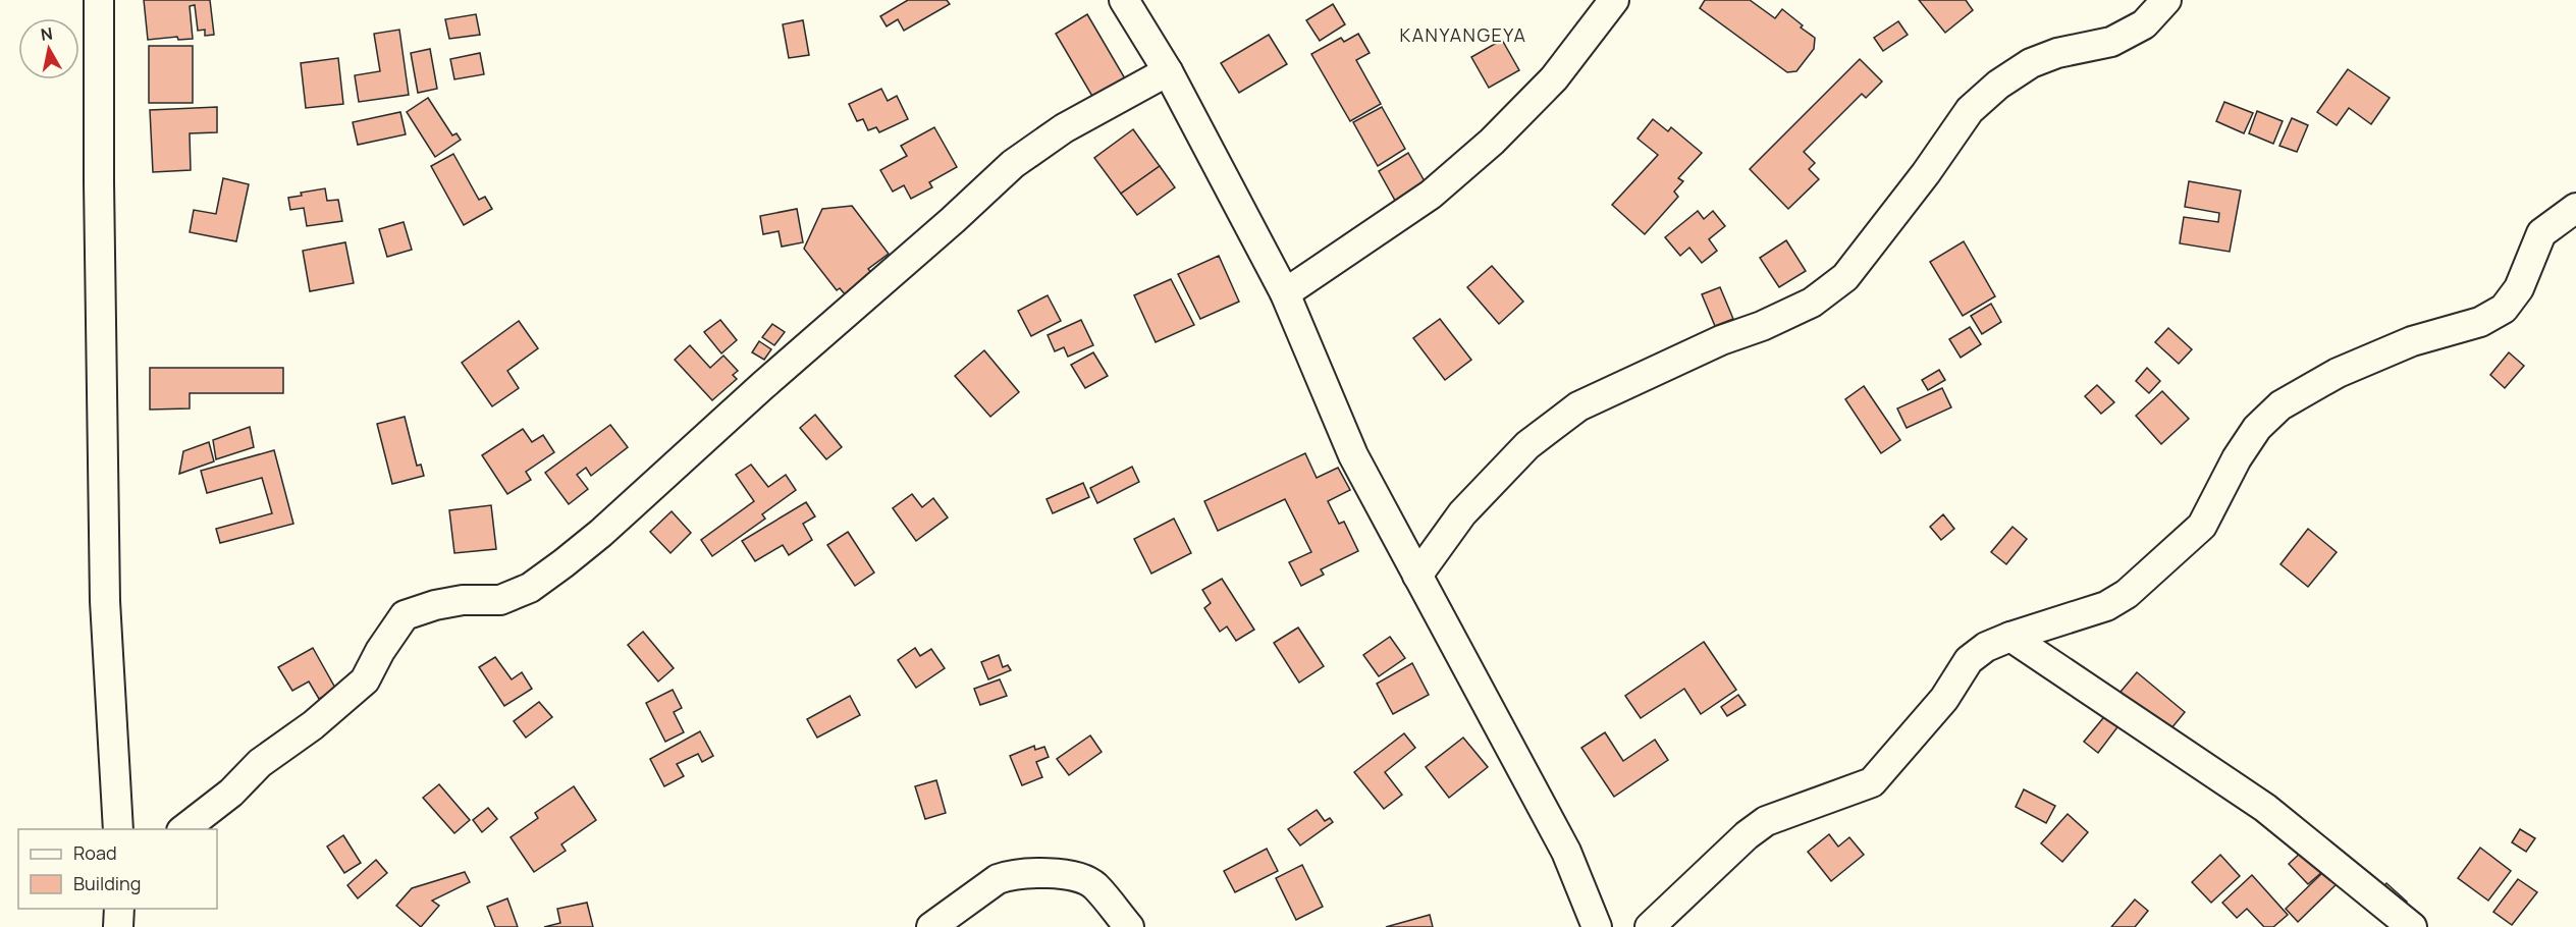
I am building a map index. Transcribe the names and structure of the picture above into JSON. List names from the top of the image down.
{
  "districts": ["KANYANGEYA"],
  "legend": ["Road", "Building"],
  "north": "top"
}
